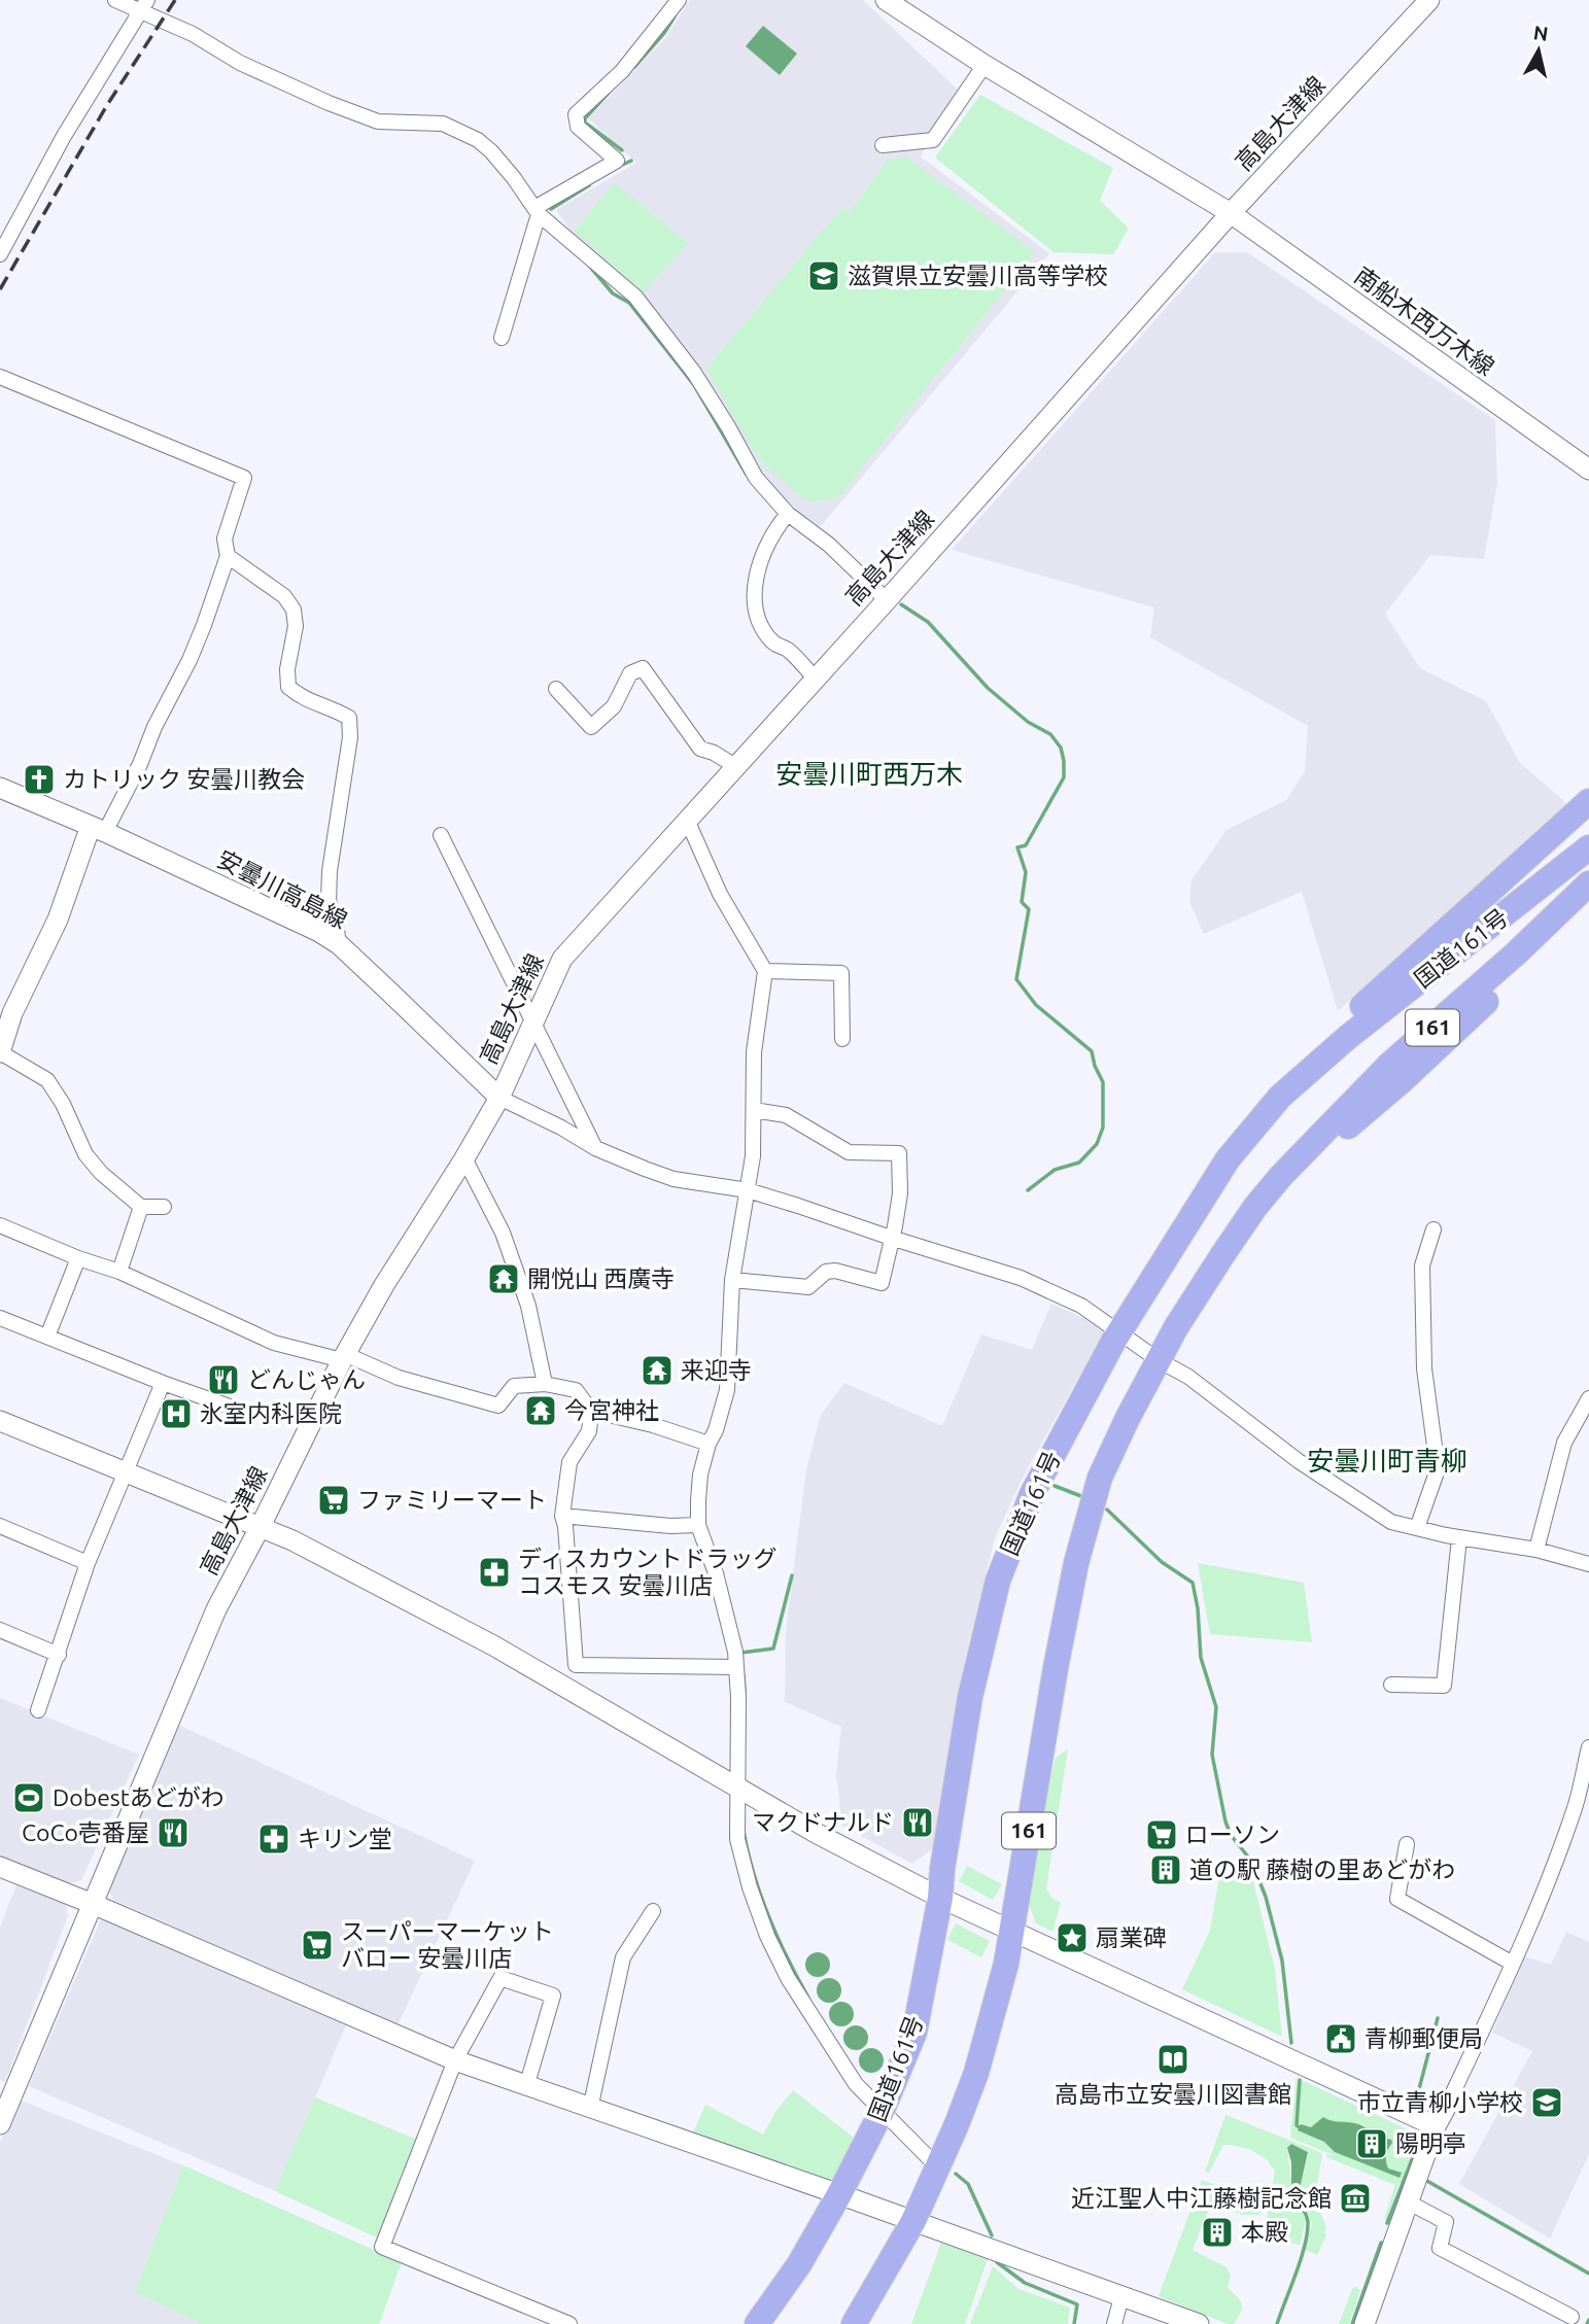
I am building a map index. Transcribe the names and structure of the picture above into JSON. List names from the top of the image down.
{
  "streets": {
    "highway": ["国道161号", "161"],
    "street": ["高島大津線", "南船木西万木線", "安曇川高島線"]
  },
  "crossings": [
    ["高島大津線", "南船木西万木線"],
    ["高島大津線", "安曇川高島線"]
  ],
  "districts": ["安曇川町西万木", "安曇川町青柳"],
  "places": {
    "school or university": ["滋賀県立安曇川高等学校", "市立青柳小学校"],
    "church": ["カトリック 安曇川教会"],
    "temple": ["開悦山 西廣寺", "来迎寺", "今宮神社"],
    "restaurant": ["どんじゃん", "マクドナルド", "CoCo壱番屋"],
    "hospital": ["氷室内科医院"],
    "supermarket": ["ファミリーマート", "ローソン", "スーパーマーケット バロー 安曇川店"],
    "pharmacy": ["ディスカウントドラッグ コスモス 安曇川店", "キリン堂"],
    "sports": ["Dobestあどがわ"],
    "building": ["道の駅 藤樹の里あどがわ", "陽明亭", "本殿"],
    "place": ["扇業碑"],
    "public building": ["青柳郵便局"],
    "library": ["高島市立安曇川図書館"],
    "museum": ["近江聖人中江藤樹記念館"]
  },
  "north": "top"
}
